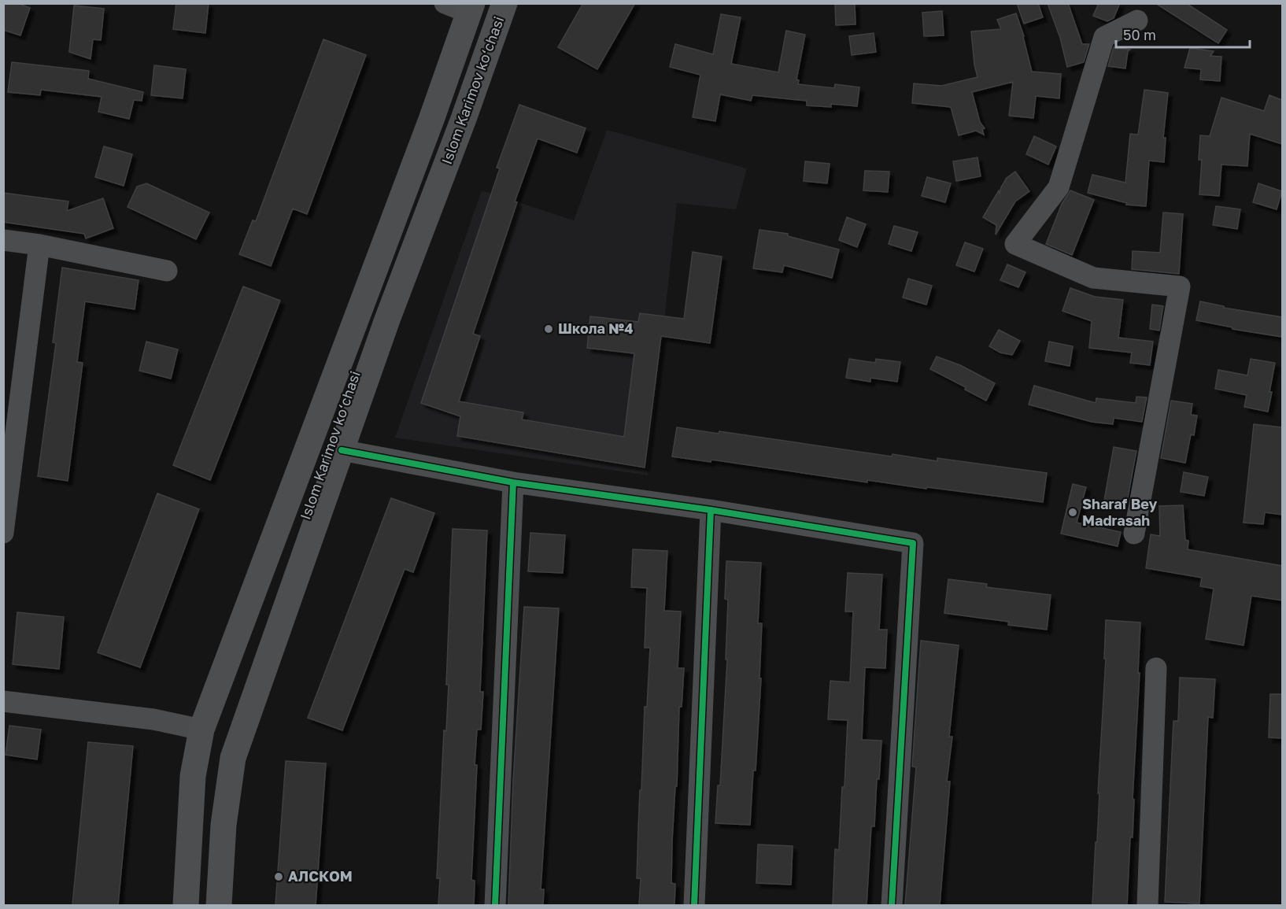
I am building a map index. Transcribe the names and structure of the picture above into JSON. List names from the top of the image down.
{
  "streets": {
    "main road": ["Islom Karimov ko‘chasi"]
  },
  "places": ["Школа №4", "Sharaf Bey Madrasah", "АЛСКОМ"],
  "scale_bar": "50 m"
}
